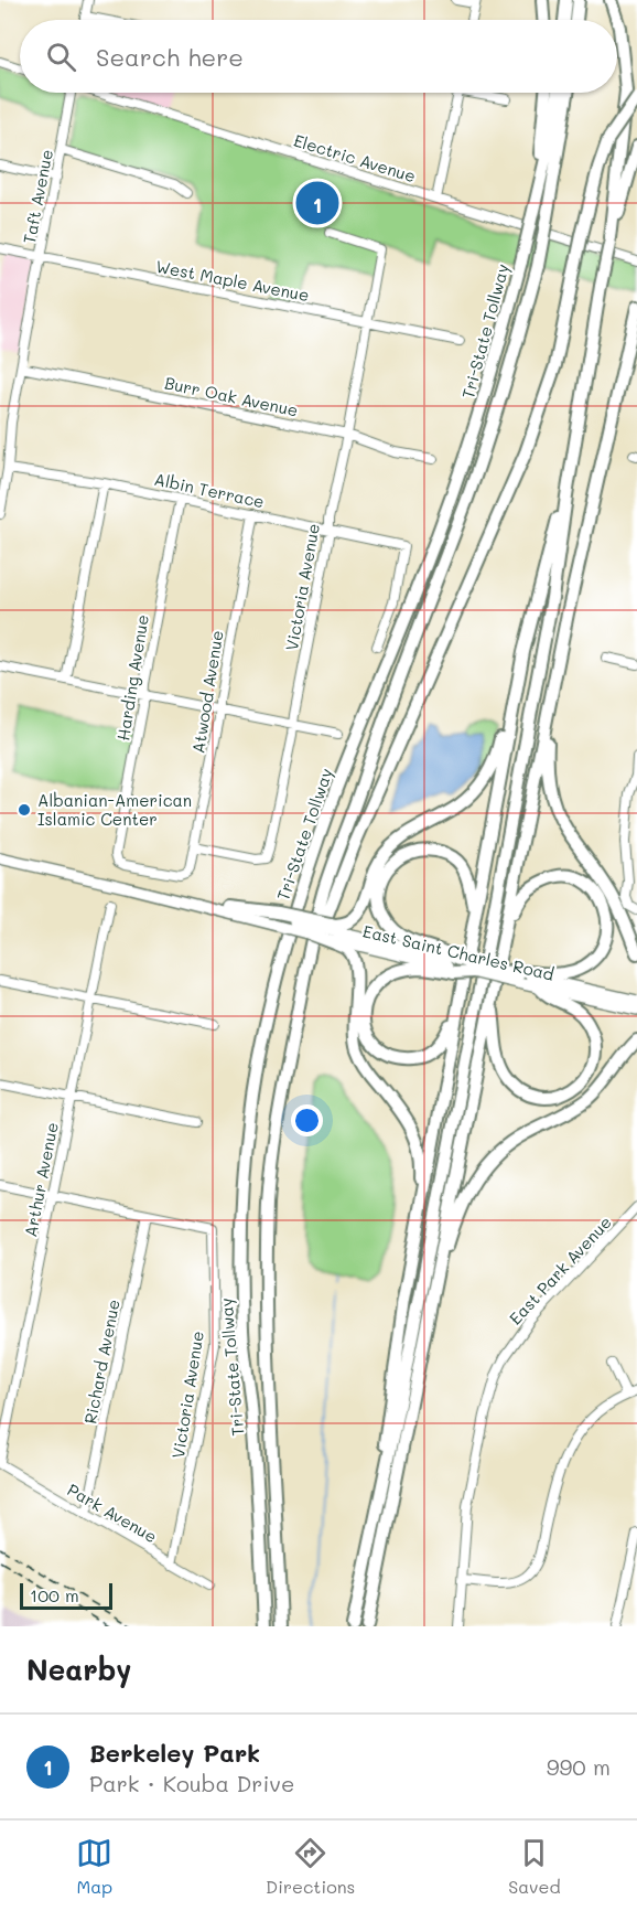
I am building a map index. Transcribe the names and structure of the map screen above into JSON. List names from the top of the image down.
{
  "streets": {
    "highway": ["Tri-State Tollway"],
    "main road": ["East Saint Charles Road"],
    "street": [
      "Electric Avenue",
      "Taft Avenue",
      "West Maple Avenue",
      "Burr Oak Avenue",
      "Albin Terrace",
      "Victoria Avenue",
      "Harding Avenue",
      "Atwood Avenue",
      "Arthur Avenue",
      "East Park Avenue",
      "Richard Avenue",
      "Park Avenue"
    ]
  },
  "crossings": [
    ["Taft Avenue", "West Maple Avenue"],
    ["Taft Avenue", "Burr Oak Avenue"],
    ["Taft Avenue", "Albin Terrace"],
    ["West Maple Avenue", "Victoria Avenue"],
    ["Burr Oak Avenue", "Victoria Avenue"],
    ["Albin Terrace", "Victoria Avenue"],
    ["Albin Terrace", "Harding Avenue"],
    ["Albin Terrace", "Atwood Avenue"],
    ["Victoria Avenue", "Atwood Avenue"],
    ["Victoria Avenue", "Richard Avenue"],
    ["Victoria Avenue", "Park Avenue"],
    ["Harding Avenue", "Atwood Avenue"],
    ["Arthur Avenue", "Park Avenue"],
    ["Richard Avenue", "Park Avenue"]
  ],
  "places": ["Albanian-American Islamic Center"],
  "scale_bar": "100 m",
  "page": {
    "search": "Search here",
    "pins": "1",
    "scale": "100 m",
    "heading": "Nearby",
    "list": [
      {
        "mark": "1",
        "name": "Berkeley Park",
        "note": "Park · Kouba Drive",
        "value": "990 m"
      }
    ],
    "nav": ["Map", "Directions", "Saved"]
  }
}
